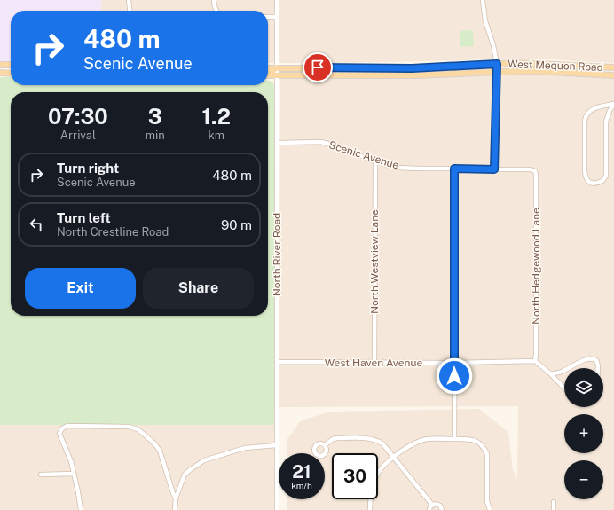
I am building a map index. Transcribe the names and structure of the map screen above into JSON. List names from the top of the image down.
{
  "streets": {
    "main road": ["West Mequon Road"],
    "street": [
      "Scenic Avenue",
      "North River Road",
      "North Westview Lane",
      "North Hedgewood Lane",
      "West Haven Avenue"
    ]
  },
  "crossings": [
    ["West Mequon Road", "North River Road"],
    ["Scenic Avenue", "North River Road"],
    ["Scenic Avenue", "North Westview Lane"],
    ["Scenic Avenue", "North Hedgewood Lane"],
    ["North River Road", "West Haven Avenue"],
    ["North Westview Lane", "West Haven Avenue"],
    ["North Hedgewood Lane", "West Haven Avenue"]
  ],
  "page": {
    "turn": ["480 m", "Scenic Avenue"],
    "eta": [
      "07:30",
      "Arrival",
      "3",
      "min",
      "1.2",
      "km"
    ],
    "list": [
      {
        "name": "Turn right",
        "note": "Scenic Avenue",
        "value": "480 m"
      },
      {
        "name": "Turn left",
        "note": "North Crestline Road",
        "value": "90 m"
      }
    ],
    "buttons": ["Exit", "Share"],
    "map_buttons": ["+", "−"],
    "speed": "21 km/h",
    "limit": "30"
  }
}
